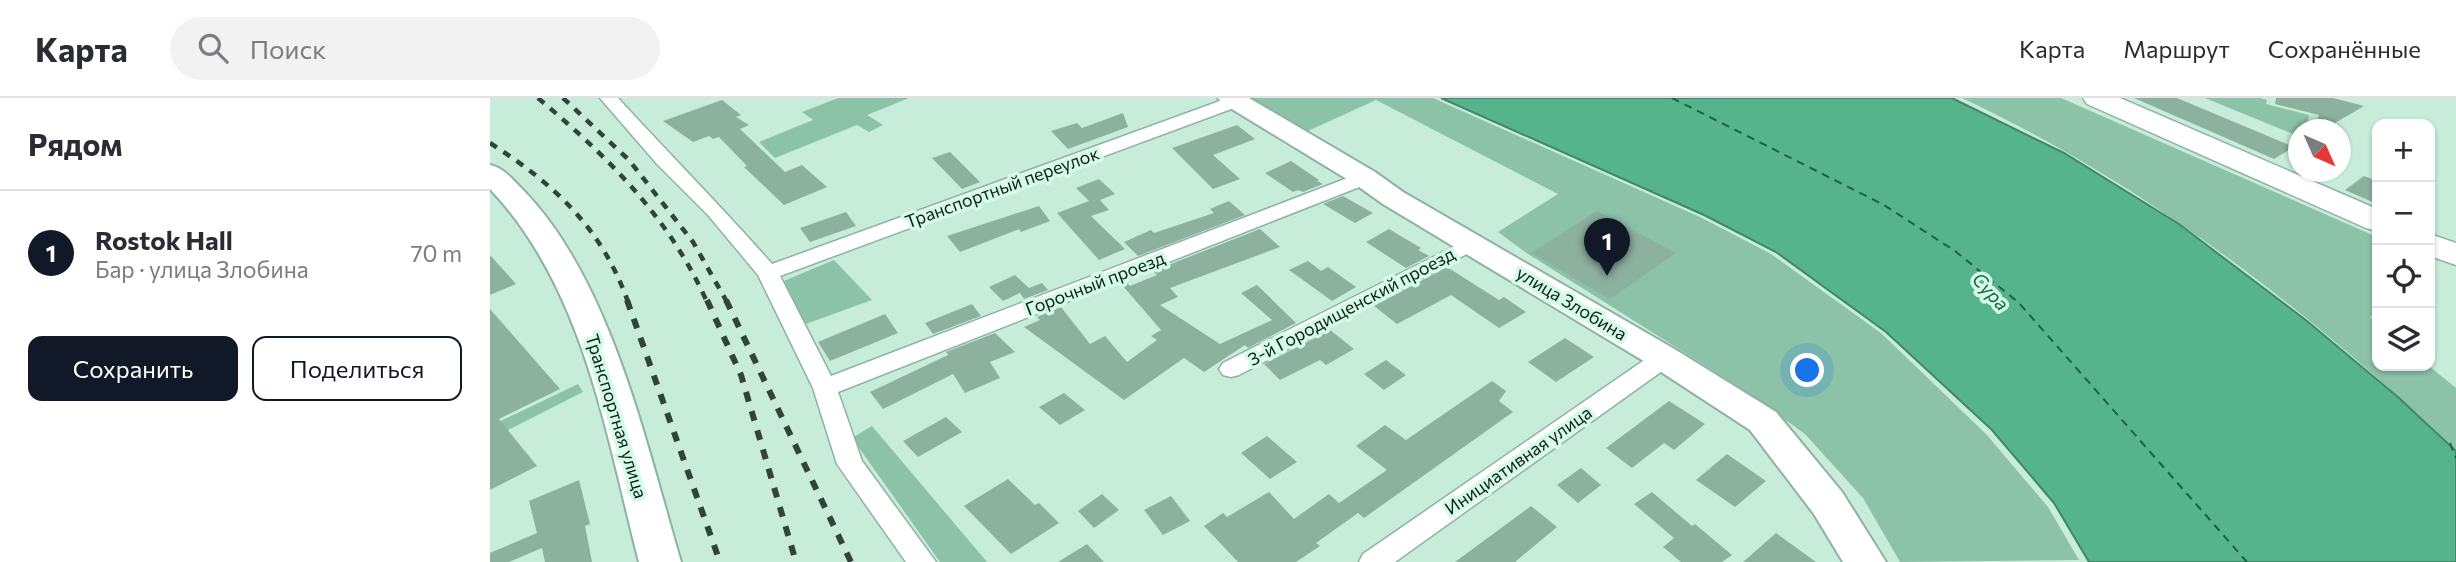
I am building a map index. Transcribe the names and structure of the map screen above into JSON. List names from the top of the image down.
{
  "streets": {
    "main road": ["улица Злобина", "Транспортная улица"],
    "street": [
      "Транспортный переулок",
      "Горочный проезд",
      "3-й Городищенский проезд",
      "Инициативная улица"
    ]
  },
  "crossings": [
    ["Транспортный переулок", "улица Злобина"],
    ["Горочный проезд", "улица Злобина"],
    ["улица Злобина", "3-й Городищенский проезд"],
    ["улица Злобина", "Инициативная улица"]
  ],
  "water": ["Сура"],
  "north": "bottom right",
  "page": {
    "header": "Карта",
    "search": "Поиск",
    "nav": ["Карта", "Маршрут", "Сохранённые"],
    "heading": "Рядом",
    "map_buttons": ["+", "−"],
    "list": [
      {
        "mark": "1",
        "name": "Rostok Hall",
        "note": "Бар · улица Злобина",
        "value": "70 m"
      }
    ],
    "pins": "1",
    "buttons": ["Сохранить", "Поделиться"]
  }
}
